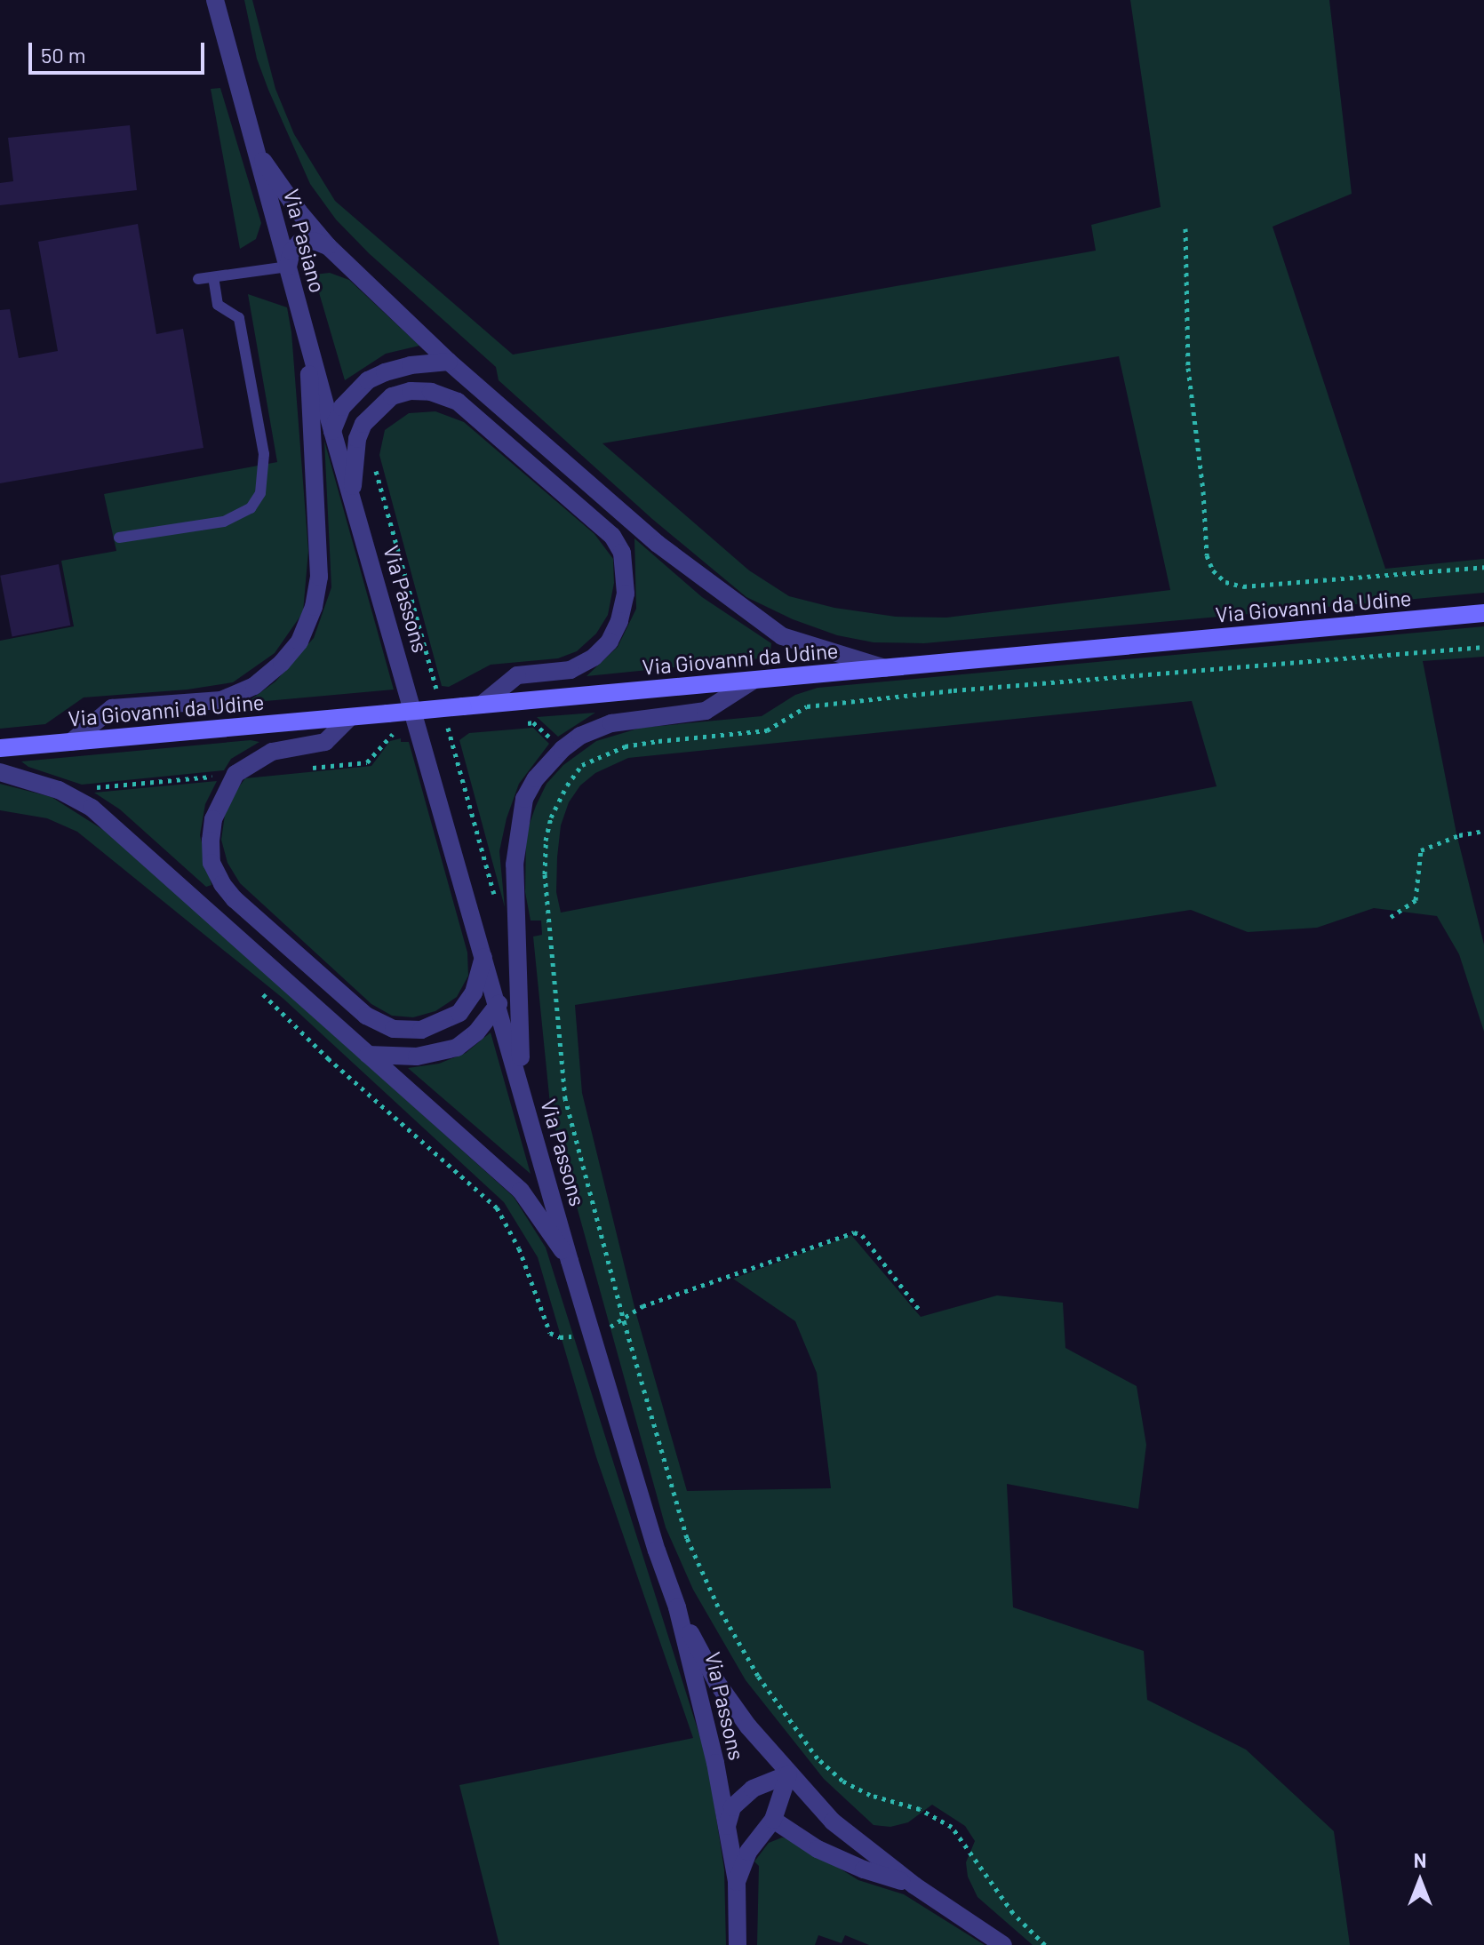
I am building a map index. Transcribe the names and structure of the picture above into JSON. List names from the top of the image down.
{
  "streets": {
    "main road": ["Via Giovanni da Udine"],
    "street": ["Via Pasiano", "Via Passons"]
  },
  "crossings": [
    ["Via Pasiano", "Via Passons"]
  ],
  "scale_bar": "50 m",
  "north": "top"
}
